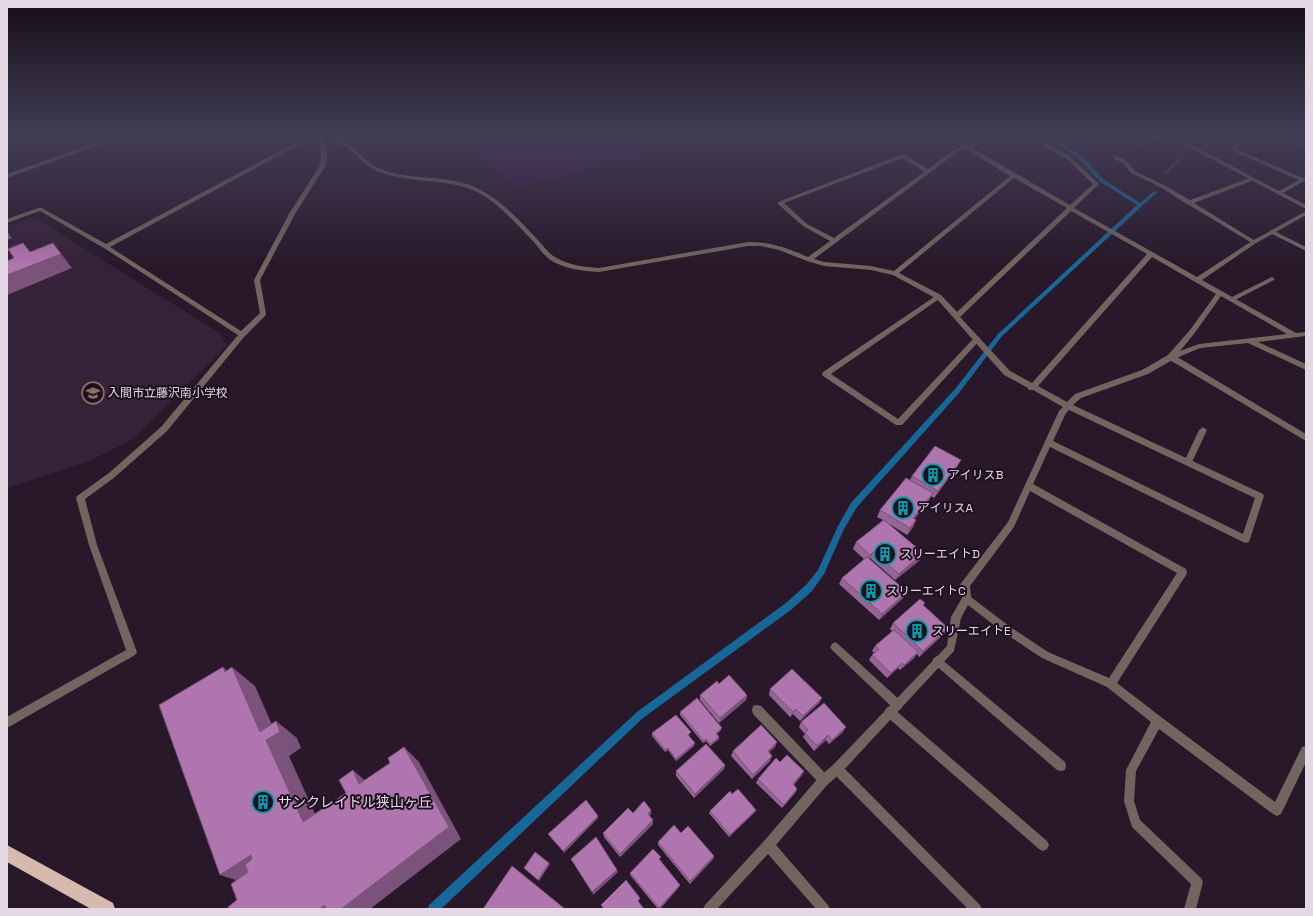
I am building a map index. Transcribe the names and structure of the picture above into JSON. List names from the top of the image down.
{
  "places": {
    "school or university": ["入間市立藤沢南小学校"],
    "building": [
      "アイリスB",
      "アイリスA",
      "スリーエイトD",
      "スリーエイトC",
      "スリーエイトE",
      "サンクレイドル狭山ヶ丘"
    ]
  }
}
